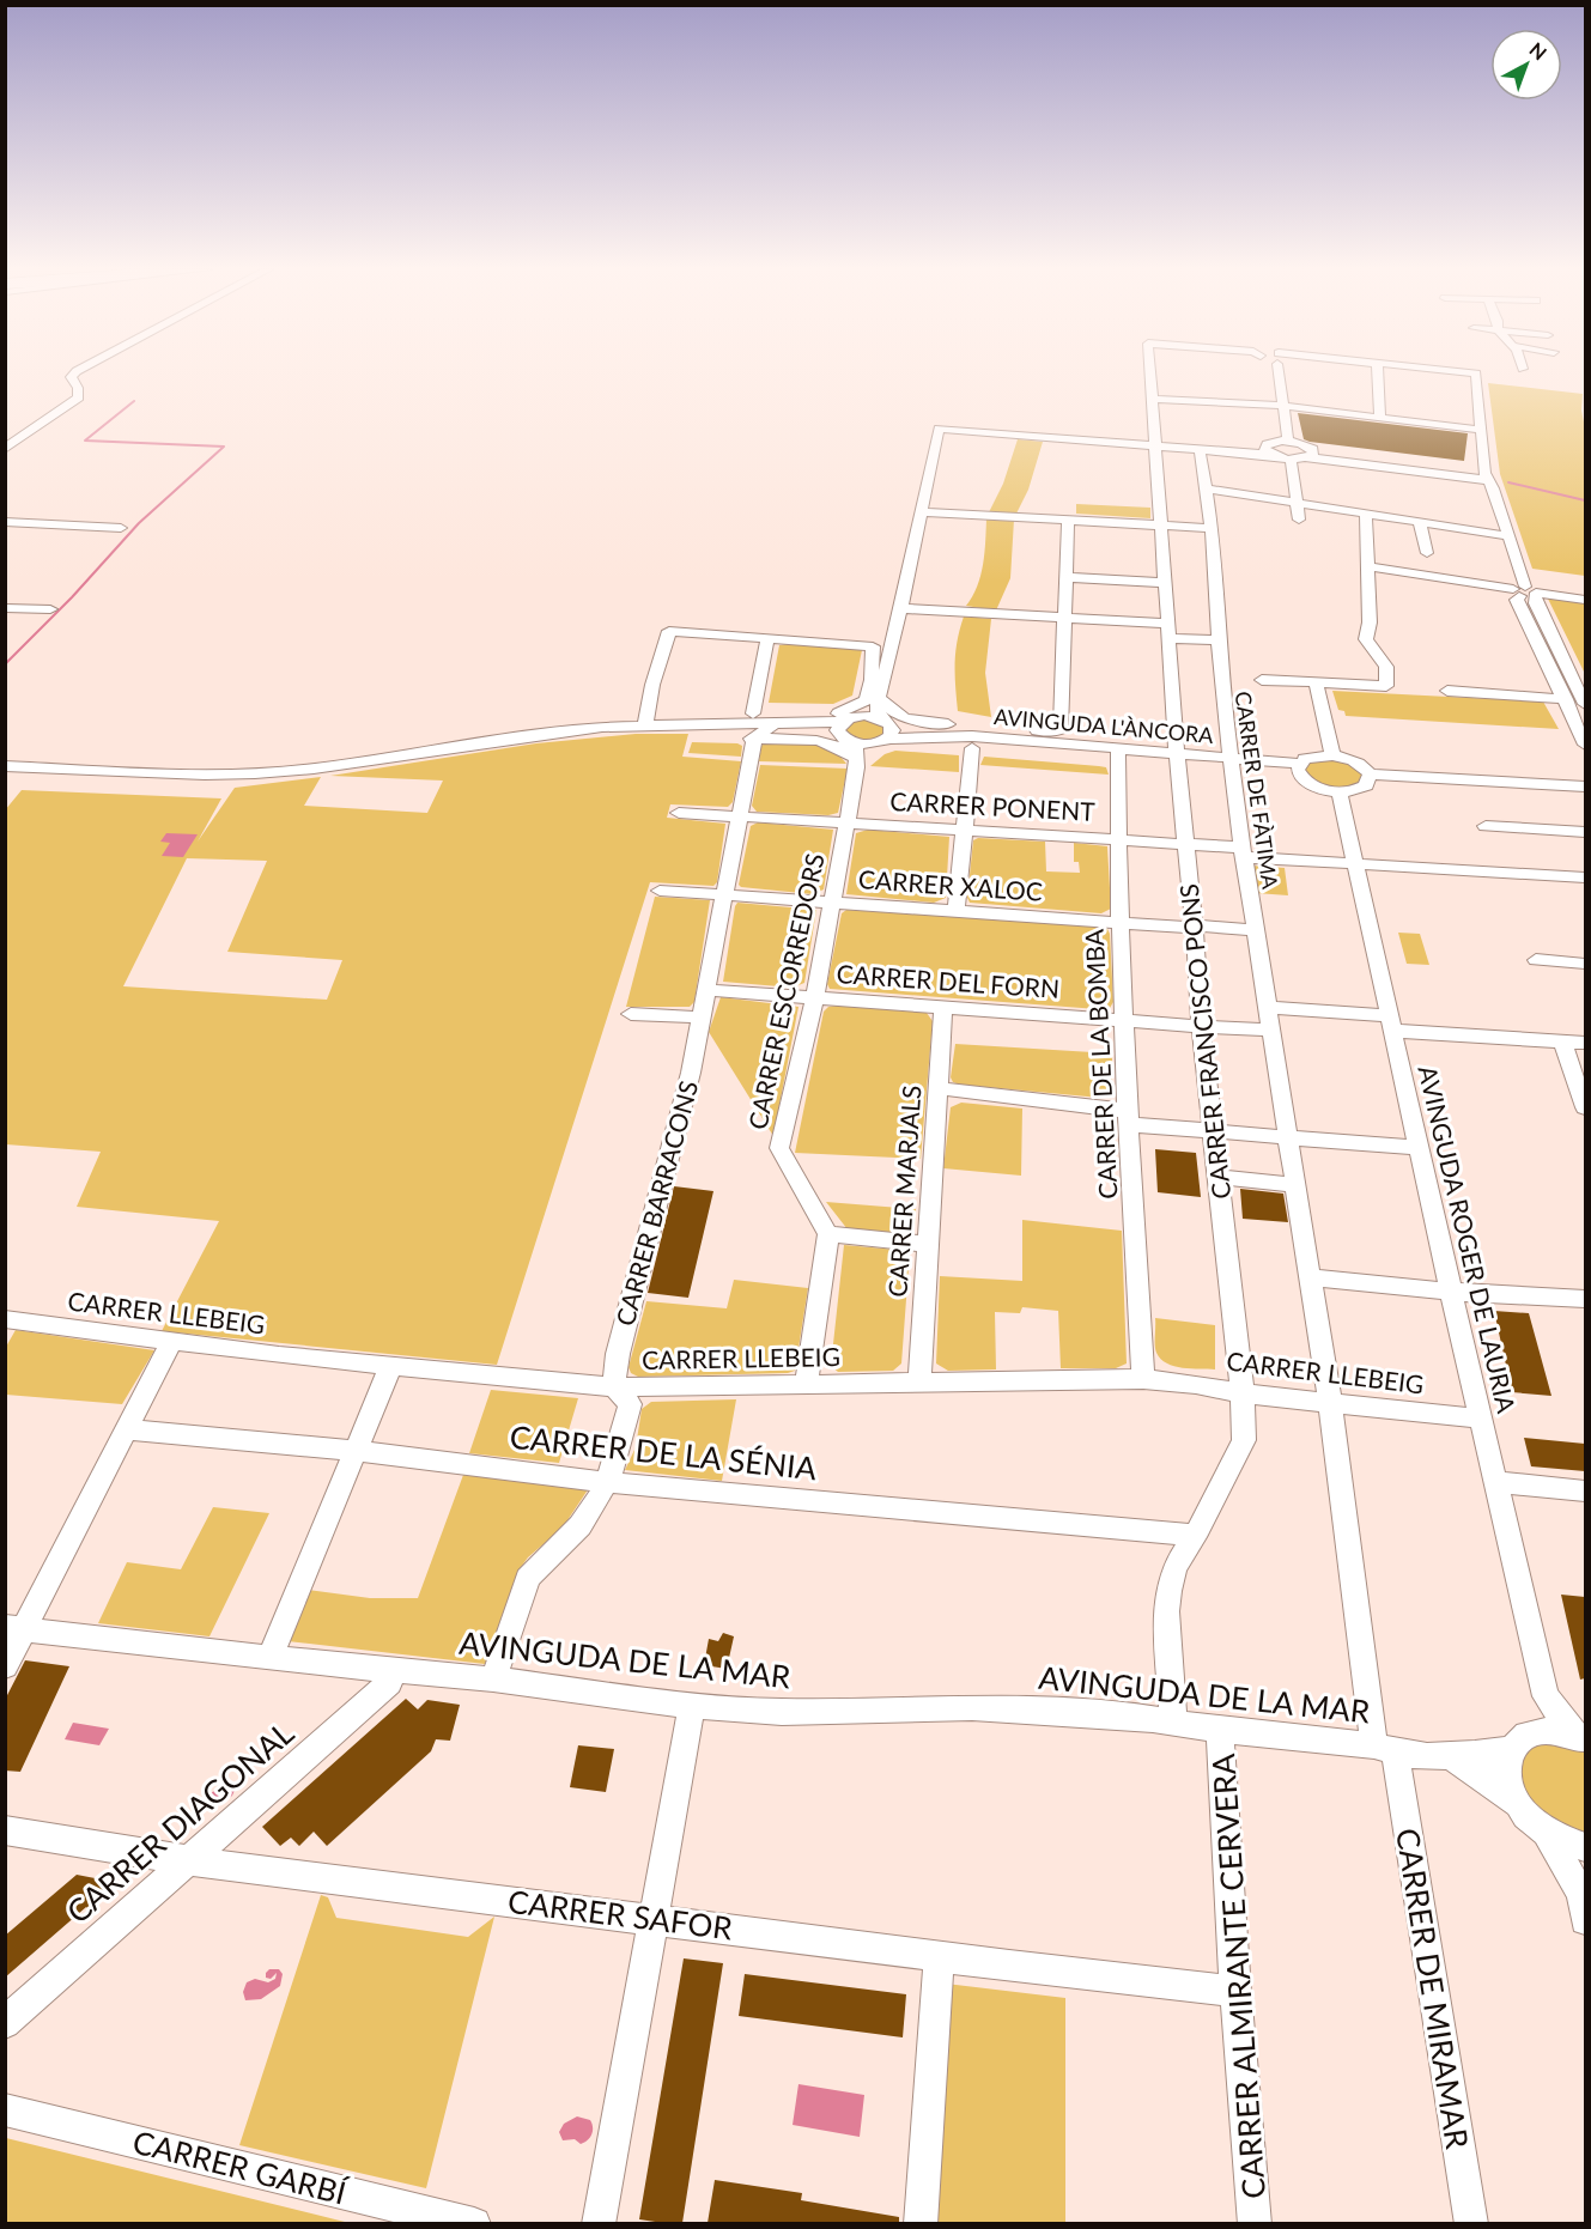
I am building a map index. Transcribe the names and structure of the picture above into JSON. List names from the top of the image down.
{
  "streets": {
    "street": [
      "AVINGUDA L'ÀNCORA",
      "CARRER DE FÀTIMA",
      "CARRER PONENT",
      "CARRER XALOC",
      "CARRER DEL FORN",
      "CARRER ESCORREDORS",
      "CARRER FRANCISCO PONS",
      "CARRER DE LA BOMBA",
      "CARRER MARJALS",
      "CARRER BARRACONS",
      "AVINGUDA ROGER DE LAURIA",
      "CARRER LLEBEIG",
      "CARRER DE LA SÉNIA",
      "AVINGUDA DE LA MAR",
      "CARRER DIAGONAL",
      "CARRER SAFOR",
      "CARRER ALMIRANTE CERVERA",
      "CARRER DE MIRAMAR",
      "CARRER GARBÍ"
    ]
  },
  "crossings": [
    ["AVINGUDA L'ÀNCORA", "CARRER DE FÀTIMA"],
    ["AVINGUDA L'ÀNCORA", "CARRER ESCORREDORS"],
    ["AVINGUDA L'ÀNCORA", "CARRER FRANCISCO PONS"],
    ["AVINGUDA L'ÀNCORA", "CARRER DE LA BOMBA"],
    ["CARRER DE FÀTIMA", "CARRER PONENT"],
    ["CARRER DE FÀTIMA", "CARRER XALOC"],
    ["CARRER DE FÀTIMA", "CARRER DEL FORN"],
    ["CARRER DE FÀTIMA", "CARRER LLEBEIG"],
    ["CARRER DE FÀTIMA", "CARRER DE MIRAMAR"],
    ["CARRER PONENT", "CARRER ESCORREDORS"],
    ["CARRER PONENT", "CARRER FRANCISCO PONS"],
    ["CARRER PONENT", "CARRER DE LA BOMBA"],
    ["CARRER PONENT", "CARRER BARRACONS"],
    ["CARRER PONENT", "AVINGUDA ROGER DE LAURIA"],
    ["CARRER XALOC", "CARRER ESCORREDORS"],
    ["CARRER XALOC", "CARRER FRANCISCO PONS"],
    ["CARRER XALOC", "CARRER DE LA BOMBA"],
    ["CARRER XALOC", "CARRER BARRACONS"],
    ["CARRER DEL FORN", "CARRER ESCORREDORS"],
    ["CARRER DEL FORN", "CARRER FRANCISCO PONS"],
    ["CARRER DEL FORN", "CARRER DE LA BOMBA"],
    ["CARRER DEL FORN", "CARRER MARJALS"],
    ["CARRER DEL FORN", "CARRER BARRACONS"],
    ["CARRER FRANCISCO PONS", "CARRER LLEBEIG"],
    ["CARRER FRANCISCO PONS", "CARRER DE LA SÉNIA"],
    ["CARRER FRANCISCO PONS", "AVINGUDA DE LA MAR"],
    ["CARRER DE LA BOMBA", "CARRER LLEBEIG"],
    ["CARRER MARJALS", "CARRER LLEBEIG"],
    ["CARRER BARRACONS", "CARRER LLEBEIG"],
    ["AVINGUDA ROGER DE LAURIA", "CARRER LLEBEIG"],
    ["CARRER LLEBEIG", "CARRER DE MIRAMAR"],
    ["AVINGUDA DE LA MAR", "CARRER DIAGONAL"],
    ["AVINGUDA DE LA MAR", "CARRER ALMIRANTE CERVERA"],
    ["AVINGUDA DE LA MAR", "CARRER DE MIRAMAR"],
    ["CARRER DIAGONAL", "CARRER SAFOR"],
    ["CARRER SAFOR", "CARRER ALMIRANTE CERVERA"]
  ],
  "north": "top right"
}
